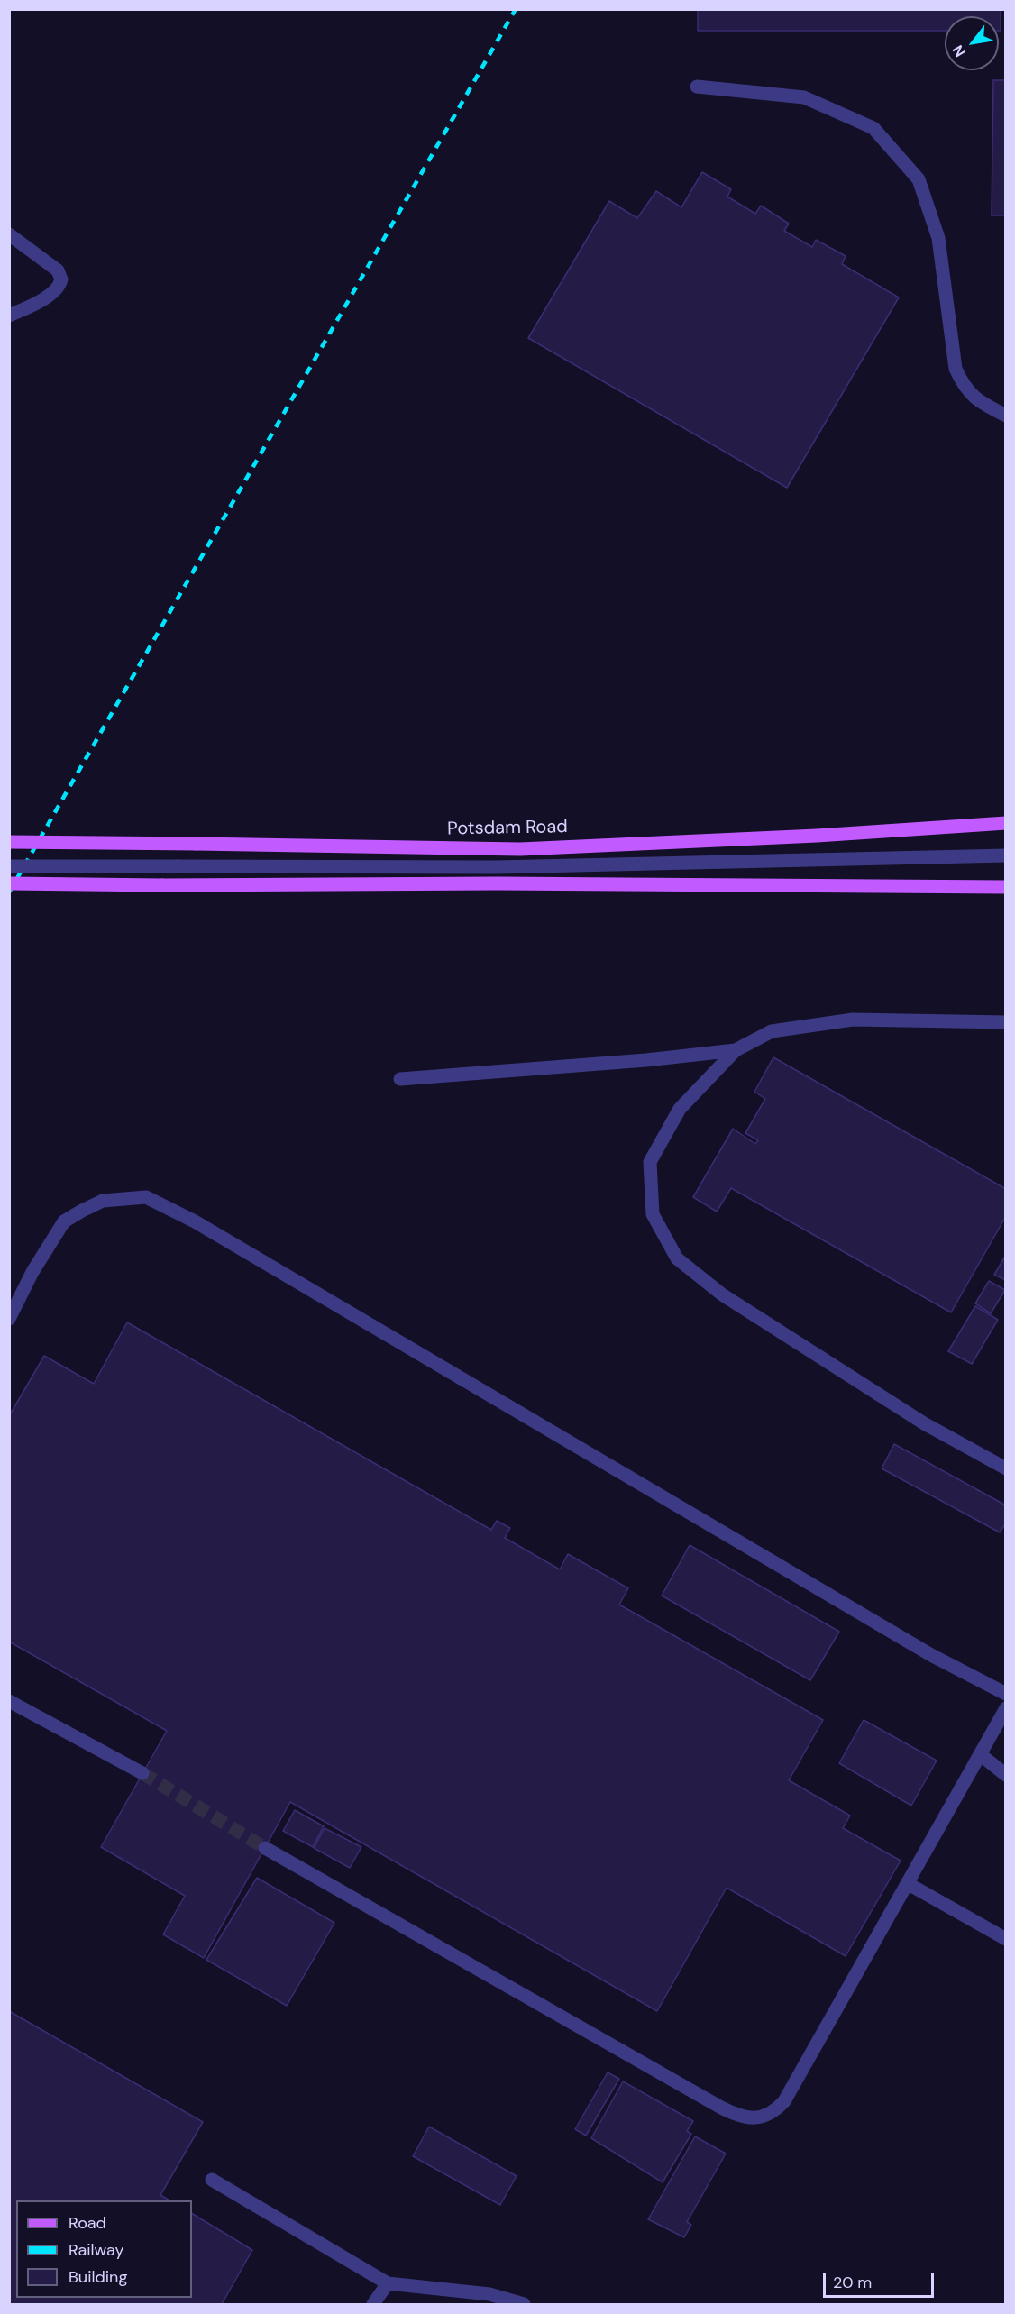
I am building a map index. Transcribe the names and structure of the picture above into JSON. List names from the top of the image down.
{
  "streets": {
    "main road": ["Potsdam Road"]
  },
  "legend": ["Road", "Railway", "Building"],
  "scale_bar": "20 m",
  "north": "bottom left"
}
